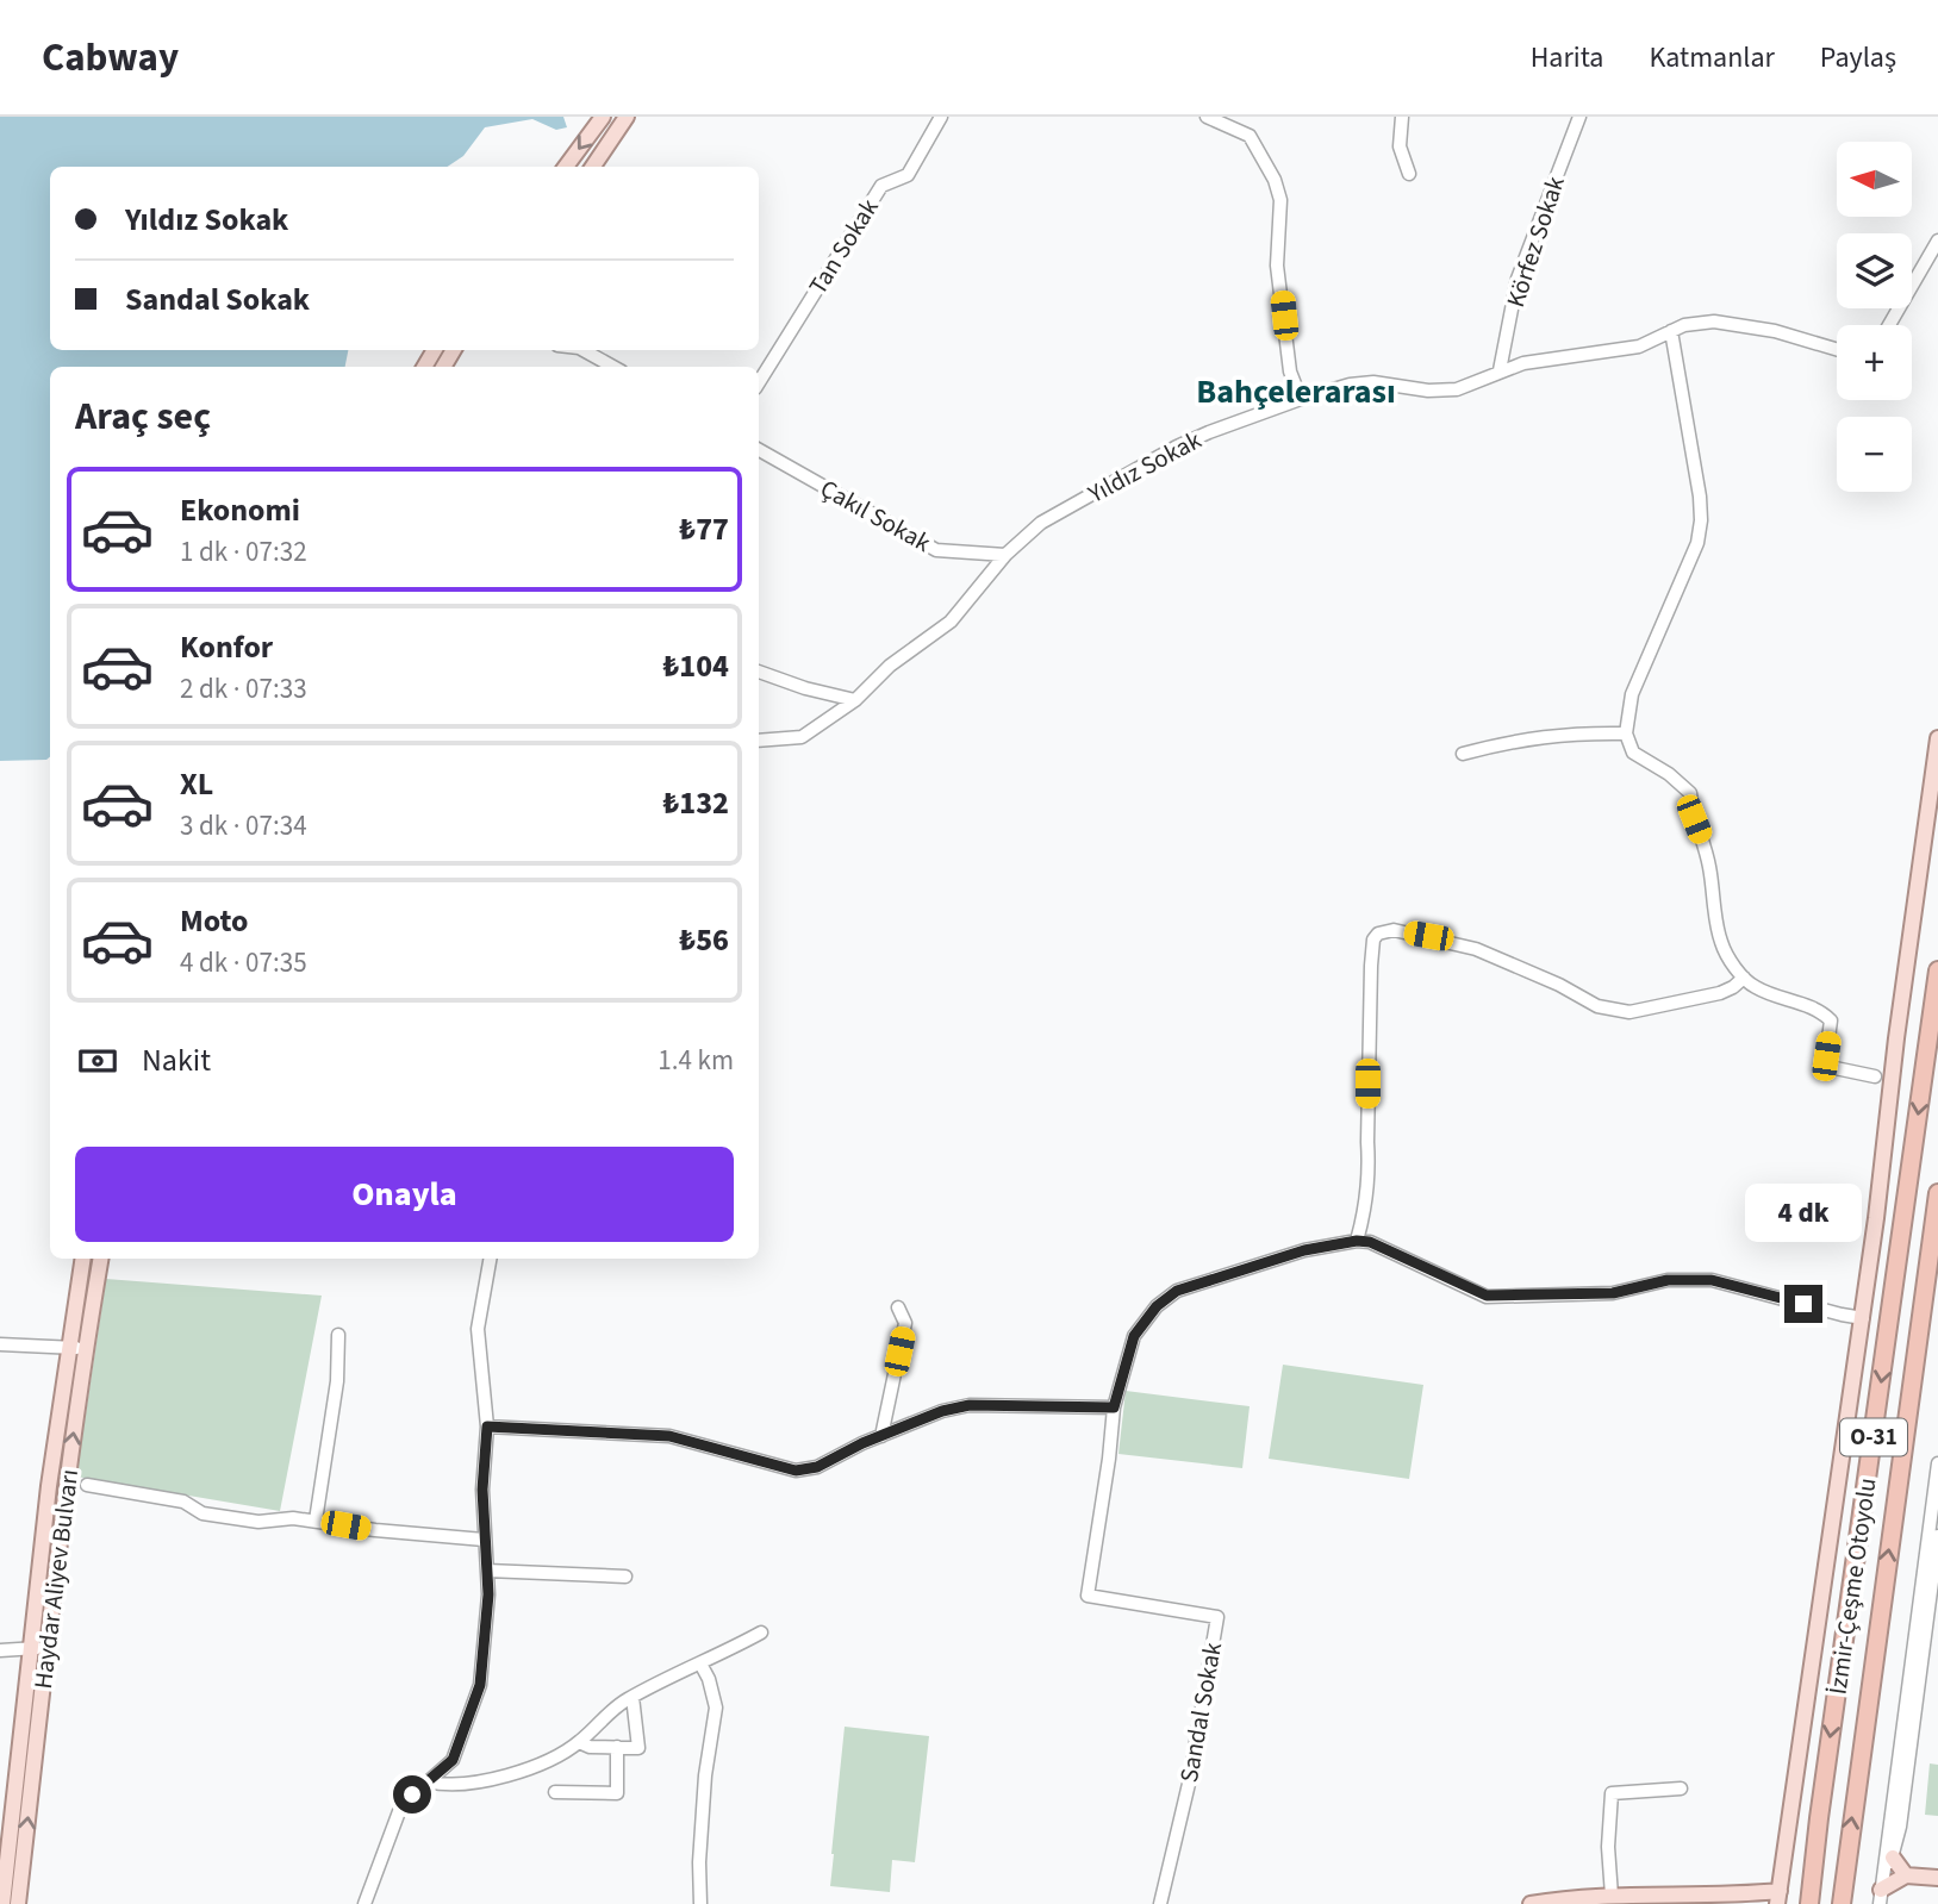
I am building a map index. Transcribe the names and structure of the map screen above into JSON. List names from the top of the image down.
{
  "streets": {
    "highway": ["O-31", "İzmir-Çeşme Otoyolu"],
    "main road": ["Haydar Aliyev Bulvarı"],
    "street": [
      "Körfez Sokak",
      "Tan Sokak",
      "Yıldız Sokak",
      "Çakıl Sokak",
      "Sandal Sokak"
    ]
  },
  "crossings": [
    ["Körfez Sokak", "Yıldız Sokak"],
    ["Yıldız Sokak", "Çakıl Sokak"]
  ],
  "districts": ["Bahçelerarası"],
  "north": "left",
  "page": {
    "header": "Cabway",
    "nav": ["Harita", "Katmanlar", "Paylaş"],
    "map_buttons": ["+", "−"],
    "banner": ["Yıldız Sokak", "Sandal Sokak"],
    "heading": "Araç seç",
    "list": [
      {
        "name": "Ekonomi",
        "note": "1 dk · 07:32",
        "value": "₺77"
      },
      {
        "name": "Konfor",
        "note": "2 dk · 07:33",
        "value": "₺104"
      },
      {
        "name": "XL",
        "note": "3 dk · 07:34",
        "value": "₺132"
      },
      {
        "name": "Moto",
        "note": "4 dk · 07:35",
        "value": "₺56"
      }
    ],
    "pay": ["Nakit", "1.4 km"],
    "buttons": "Onayla",
    "bubble": "4 dk"
  }
}
